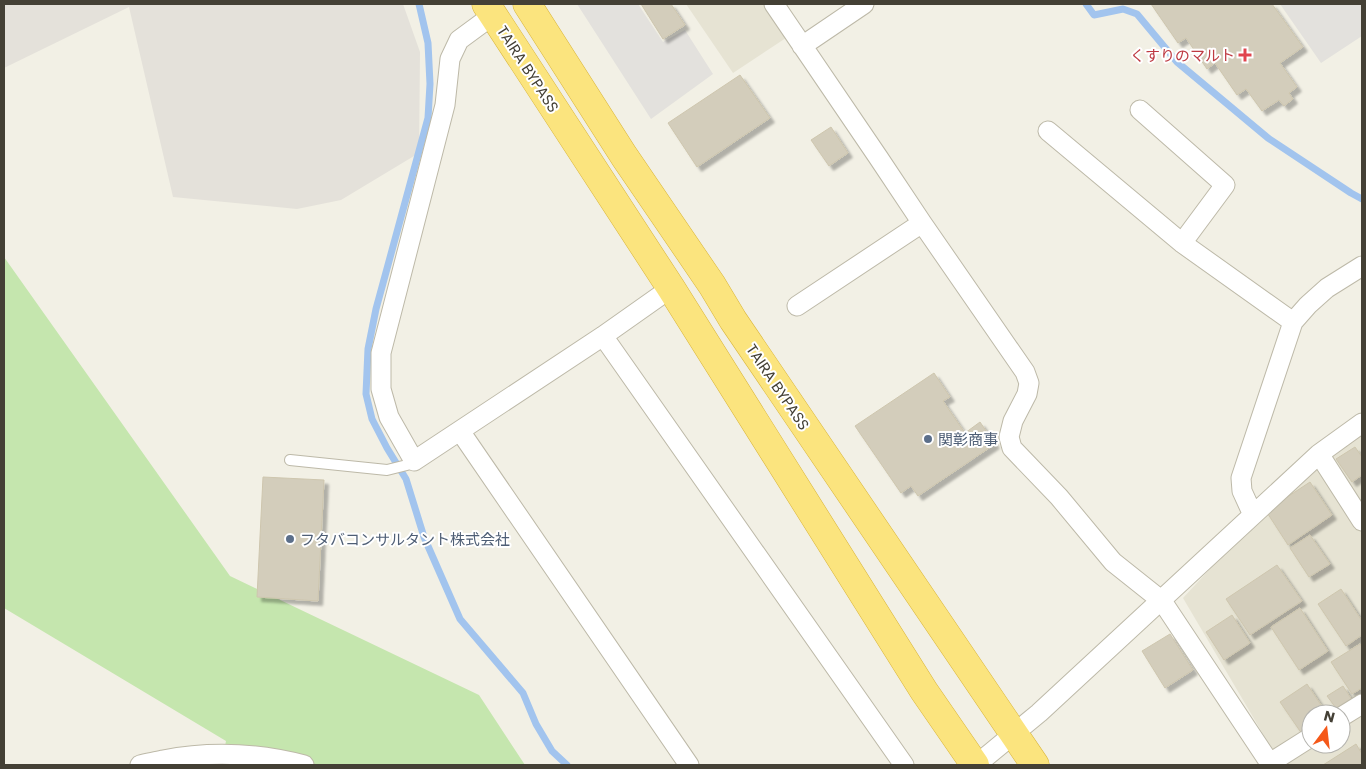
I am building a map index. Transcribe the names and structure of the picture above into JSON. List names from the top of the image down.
{
  "streets": {
    "highway": ["TAIRA BYPASS"]
  },
  "places": {
    "health": ["くすりのマルト"],
    "other": ["関彰商事", "フタバコンサルタント株式会社"]
  },
  "north": "top"
}
